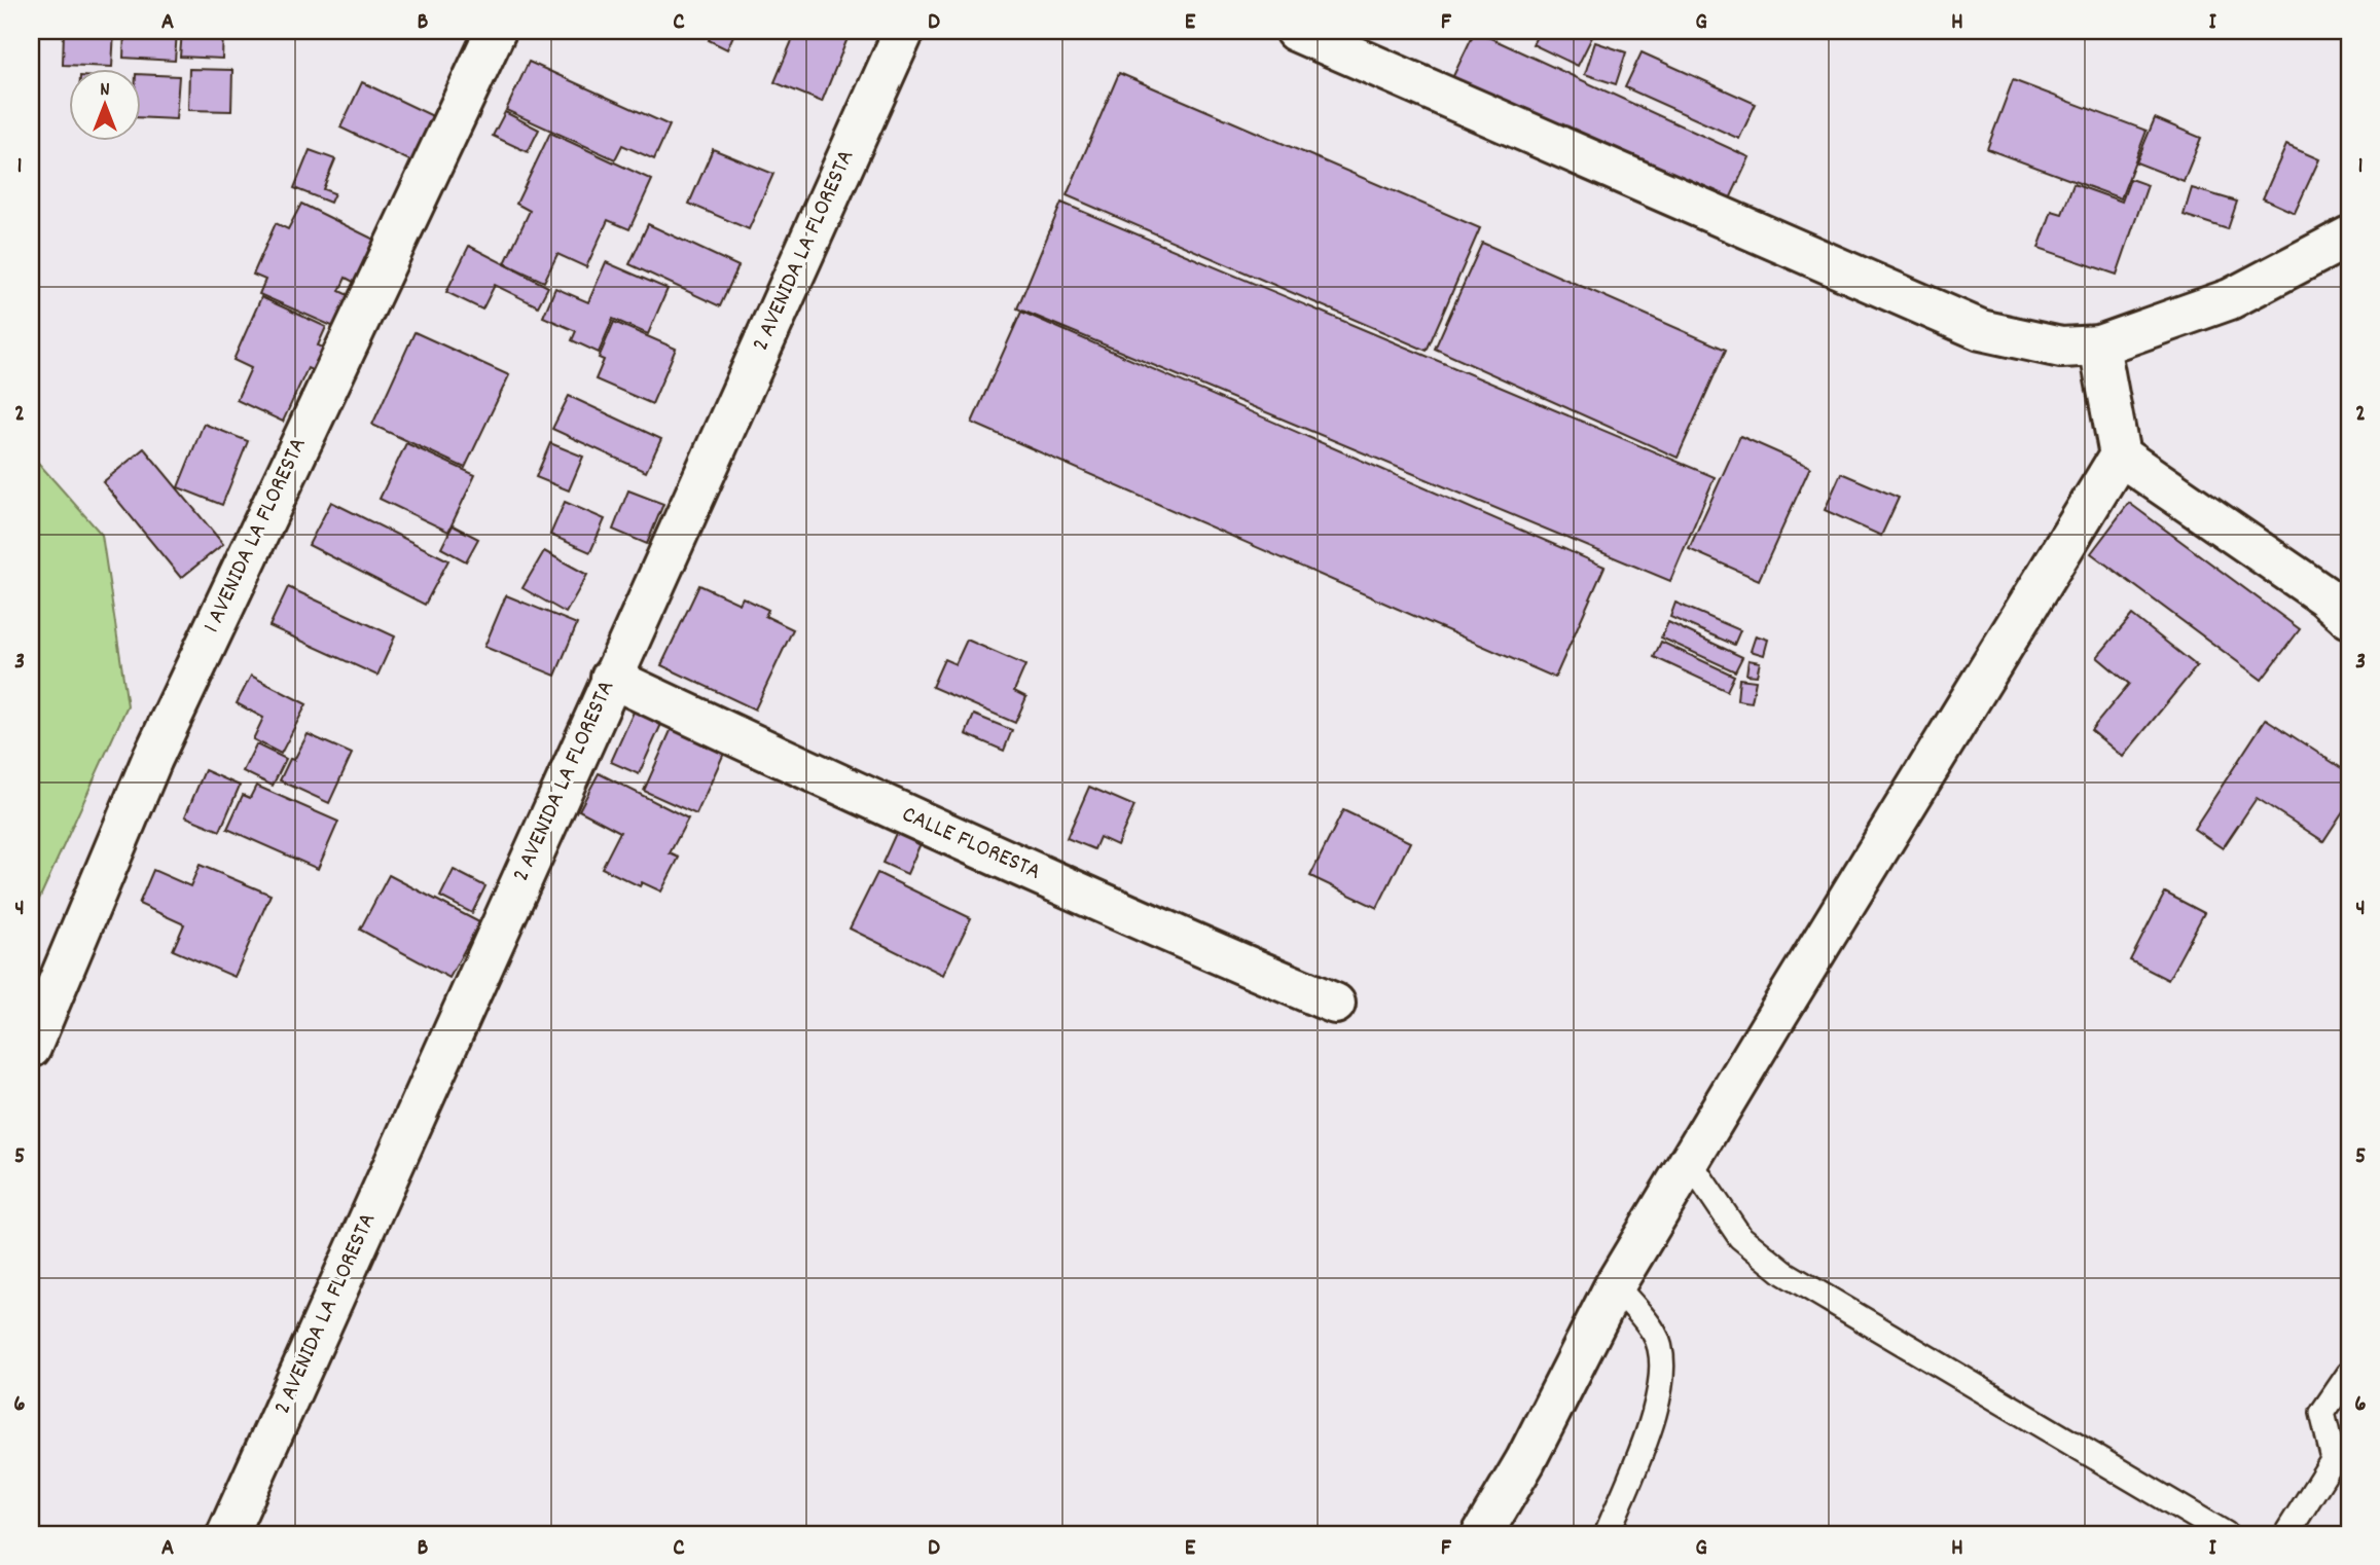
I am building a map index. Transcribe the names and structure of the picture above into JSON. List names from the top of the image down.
{
  "streets": {
    "street": ["2 AVENIDA LA FLORESTA", "1 AVENIDA LA FLORESTA", "CALLE FLORESTA"]
  },
  "crossings": [
    ["2 AVENIDA LA FLORESTA", "CALLE FLORESTA"]
  ],
  "north": "top",
  "grid": {
    "columns": [
      "A",
      "B",
      "C",
      "D",
      "E",
      "F",
      "G",
      "H",
      "I"
    ],
    "rows": [
      "1",
      "2",
      "3",
      "4",
      "5",
      "6"
    ]
  }
}
